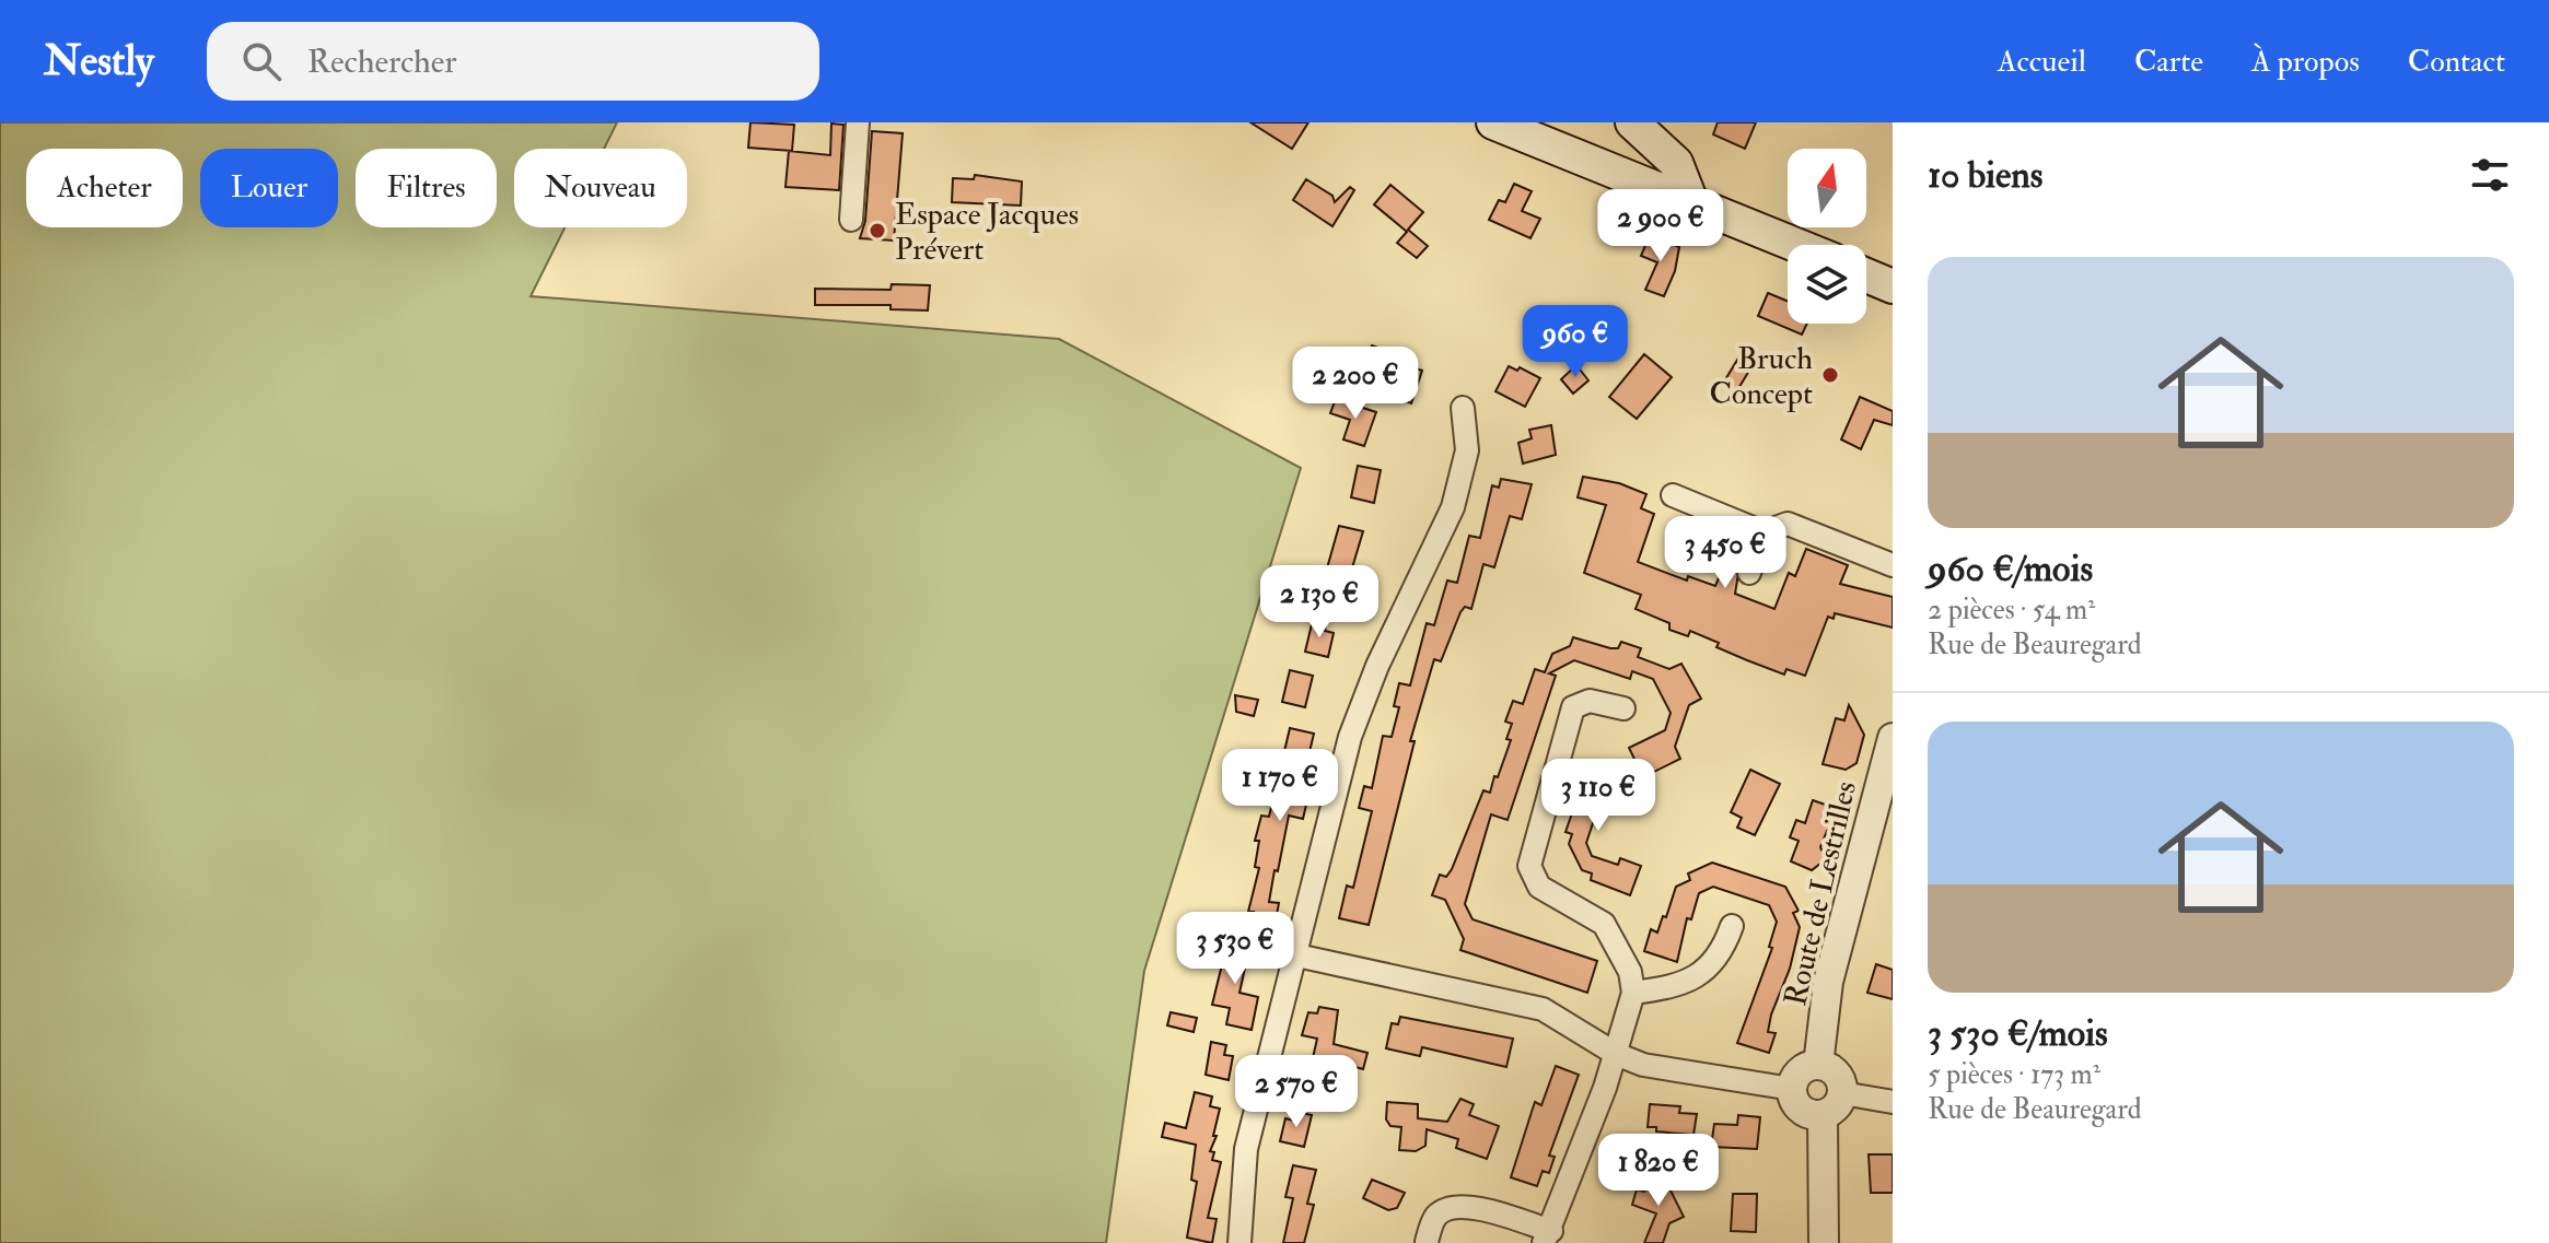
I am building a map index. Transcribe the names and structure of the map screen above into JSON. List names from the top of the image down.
{
  "streets": {
    "street": ["Route de Lestrilles"]
  },
  "places": ["Espace Jacques Prévert", "Bruch Concept"],
  "north": "top",
  "page": {
    "header": "Nestly",
    "search": "Rechercher",
    "nav": [
      "Accueil",
      "Carte",
      "À propos",
      "Contact"
    ],
    "heading": "10 biens",
    "chip": [
      "Acheter",
      "Louer",
      "Filtres",
      "Nouveau"
    ],
    "price": [
      "2 900 €",
      "960 €",
      "2 200 €",
      "3 450 €",
      "2 130 €",
      "1 170 €",
      "3 110 €",
      "3 530 €",
      "2 570 €",
      "1 820 €"
    ],
    "list": [
      {
        "name": "960 €/mois",
        "note": "2 pièces · 54 m² · Rue de Beauregard"
      },
      {
        "name": "3 530 €/mois",
        "note": "5 pièces · 173 m² · Rue de Beauregard"
      }
    ]
  }
}
